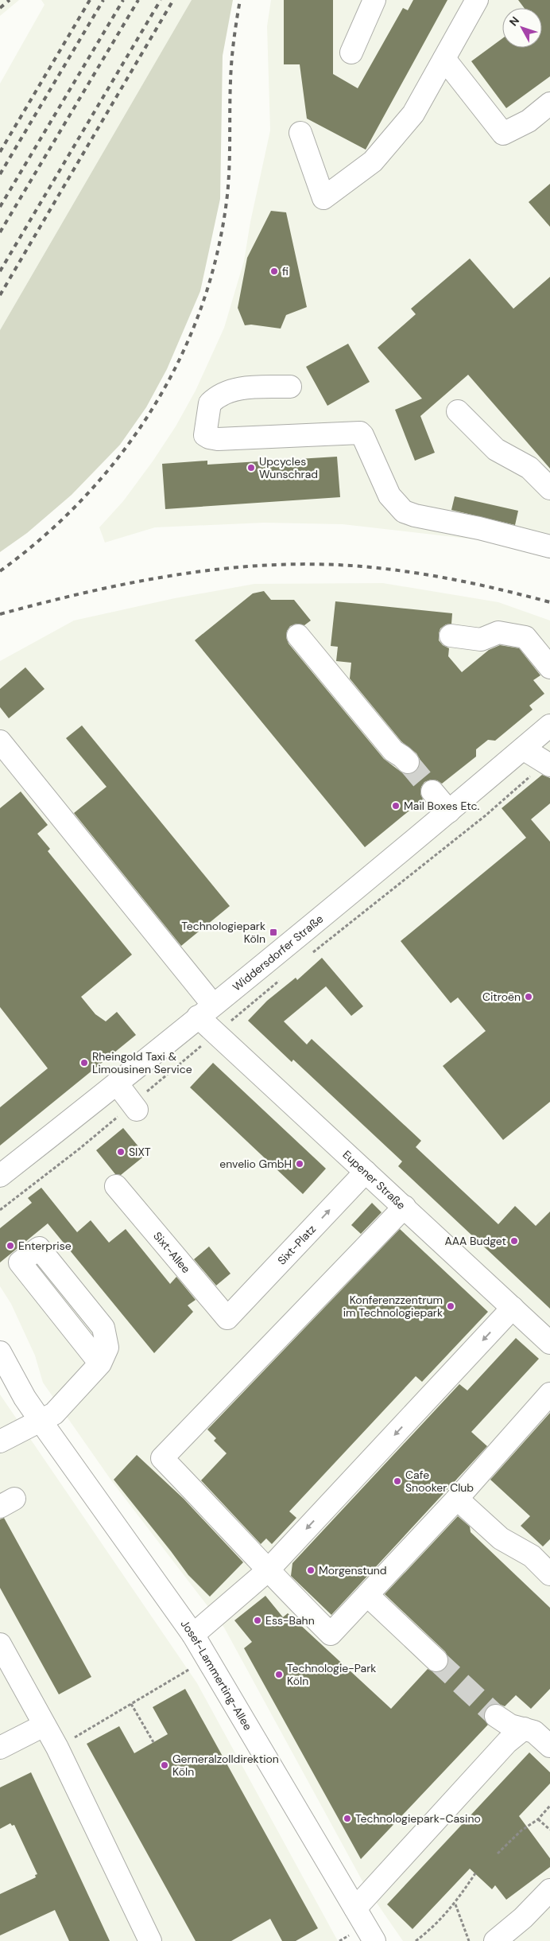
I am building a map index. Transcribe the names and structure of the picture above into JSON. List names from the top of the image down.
{
  "streets": {
    "street": [
      "Widdersdorfer Straße",
      "Eupener Straße",
      "Sixt-Platz",
      "Sixt-Allee",
      "Josef-Lammerting-Allee"
    ]
  },
  "crossings": [
    ["Widdersdorfer Straße", "Eupener Straße"],
    ["Eupener Straße", "Sixt-Platz"],
    ["Sixt-Platz", "Sixt-Allee"]
  ],
  "one_way": ["Sixt-Platz"],
  "places": {
    "other": [
      "fi",
      "Upcycles Wunschrad",
      "Mail Boxes Etc.",
      "Citroën",
      "Rheingold Taxi & Limousinen Service",
      "SIXT",
      "envelio GmbH",
      "AAA Budget",
      "Enterprise",
      "Konferenzzentrum im Technologiepark",
      "Cafe Snooker Club",
      "Morgenstund",
      "Ess-Bahn",
      "Technologie-Park Köln",
      "Gerneralzolldirektion Köln",
      "Technologiepark-Casino"
    ],
    "transit": ["Technologiepark Köln"]
  },
  "north": "top left"
}
